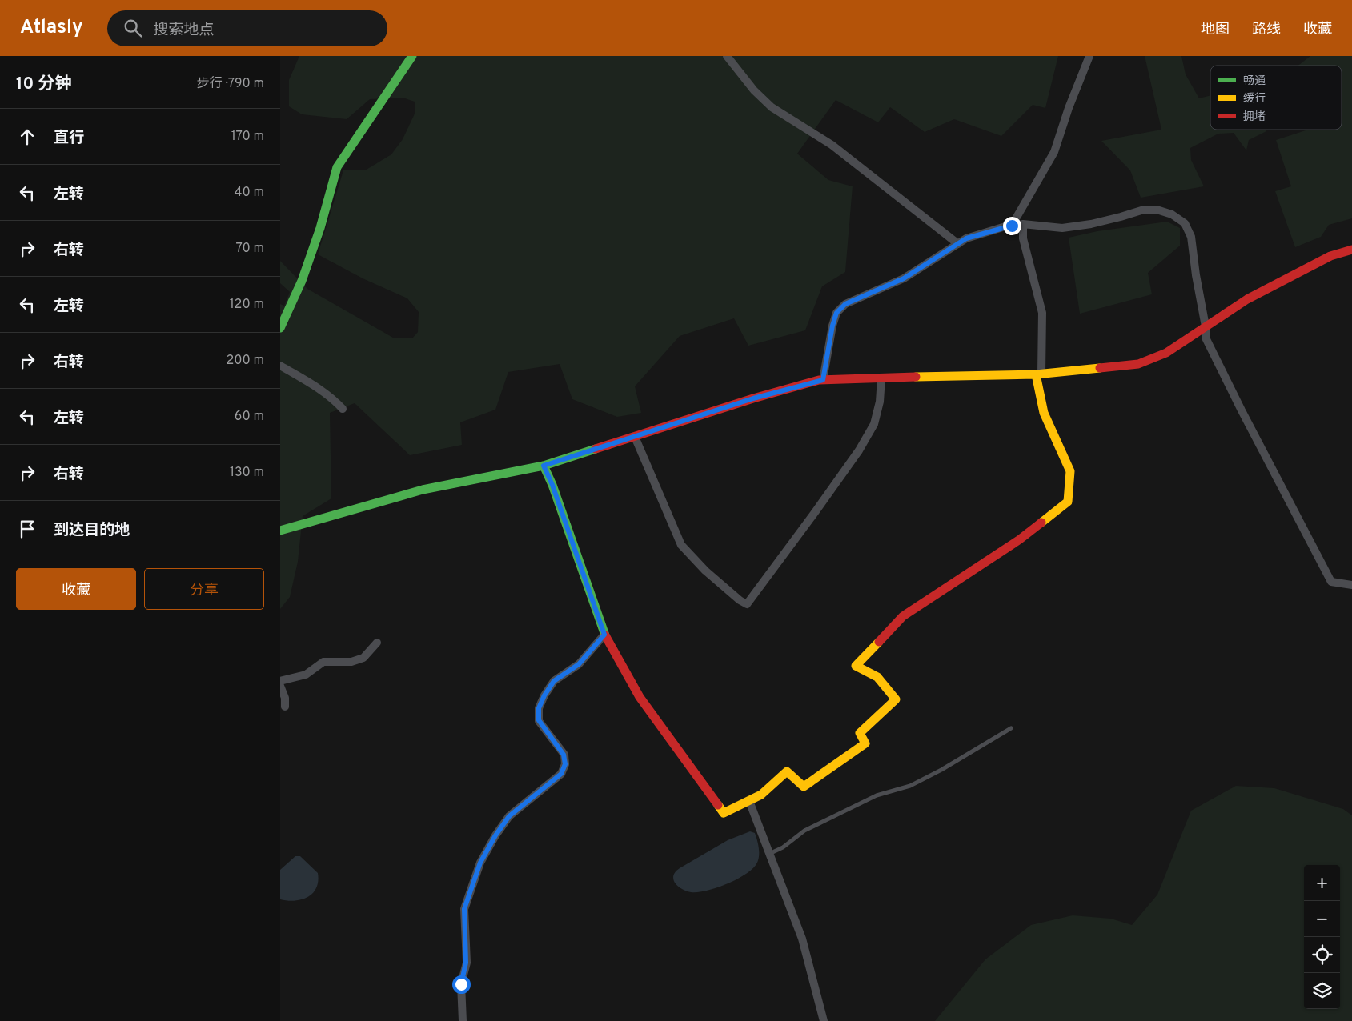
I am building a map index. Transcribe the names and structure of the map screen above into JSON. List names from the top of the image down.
{
  "legend": ["畅通", "缓行", "拥堵"],
  "page": {
    "header": "Atlasly",
    "search": "搜索地点",
    "nav": ["地图", "路线", "收藏"],
    "heading": ["10 分钟", "步行 · 790 m"],
    "list": [
      ["直行", "170 m"],
      ["左转", "40 m"],
      ["右转", "70 m"],
      ["左转", "120 m"],
      ["右转", "200 m"],
      ["左转", "60 m"],
      ["右转", "130 m"],
      "到达目的地"
    ],
    "buttons": ["收藏", "分享"],
    "map_buttons": ["+", "−"]
  }
}
